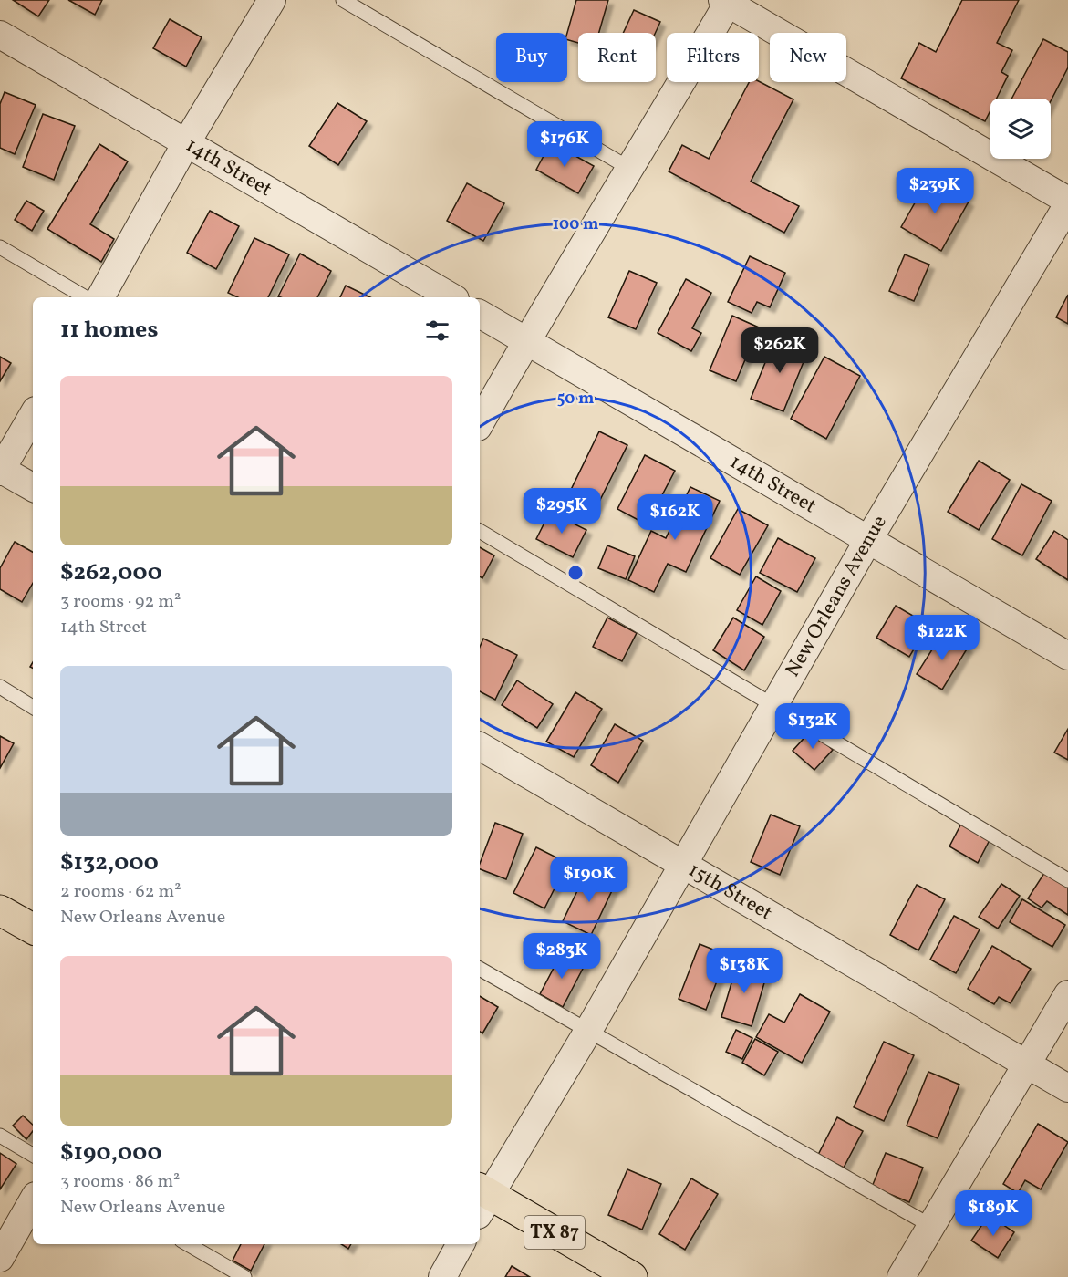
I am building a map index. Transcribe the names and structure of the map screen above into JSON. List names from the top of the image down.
{
  "streets": {
    "main road": ["TX 87"],
    "street": ["14th Street", "New Orleans Avenue", "15th Street"]
  },
  "crossings": [
    ["14th Street", "New Orleans Avenue"],
    ["New Orleans Avenue", "15th Street"],
    ["New Orleans Avenue", "TX 87"]
  ],
  "page": {
    "chip": [
      "Buy",
      "Rent",
      "Filters",
      "New"
    ],
    "price": [
      "$176K",
      "$239K",
      "$262K",
      "$295K",
      "$162K",
      "$122K",
      "$132K",
      "$190K",
      "$283K",
      "$138K",
      "$189K"
    ],
    "heading": "11 homes",
    "list": [
      {
        "name": "$262,000",
        "note": "3 rooms · 92 m² · 14th Street"
      },
      {
        "name": "$132,000",
        "note": "2 rooms · 62 m² · New Orleans Avenue"
      },
      {
        "name": "$190,000",
        "note": "3 rooms · 86 m² · New Orleans Avenue"
      }
    ]
  },
  "rings": ["100 m", "50 m"]
}
